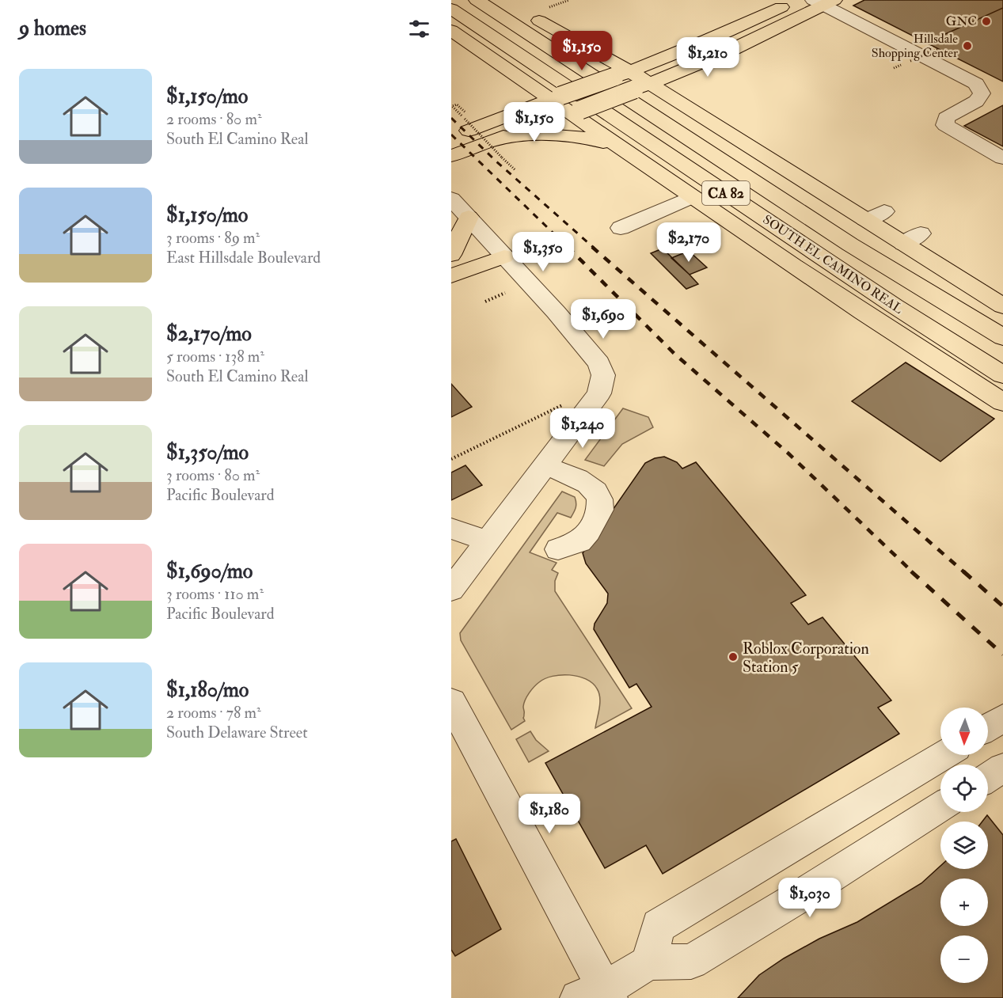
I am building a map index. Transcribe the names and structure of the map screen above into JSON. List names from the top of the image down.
{
  "streets": {
    "main road": ["CA 82", "SOUTH EL CAMINO REAL"]
  },
  "places": ["GNC", "Hillsdale Shopping Center", "Roblox Corporation Station 5"],
  "north": "bottom",
  "page": {
    "heading": "9 homes",
    "price": [
      "$1,150",
      "$1,210",
      "$1,150",
      "$2,170",
      "$1,350",
      "$1,690",
      "$1,240",
      "$1,180",
      "$1,030"
    ],
    "list": [
      {
        "name": "$1,150/mo",
        "note": "2 rooms · 80 m² · South El Camino Real"
      },
      {
        "name": "$1,150/mo",
        "note": "3 rooms · 89 m² · East Hillsdale Boulevard"
      },
      {
        "name": "$2,170/mo",
        "note": "5 rooms · 138 m² · South El Camino Real"
      },
      {
        "name": "$1,350/mo",
        "note": "3 rooms · 80 m² · Pacific Boulevard"
      },
      {
        "name": "$1,690/mo",
        "note": "3 rooms · 110 m² · Pacific Boulevard"
      },
      {
        "name": "$1,180/mo",
        "note": "2 rooms · 78 m² · South Delaware Street"
      }
    ],
    "map_buttons": ["+", "−"]
  }
}
